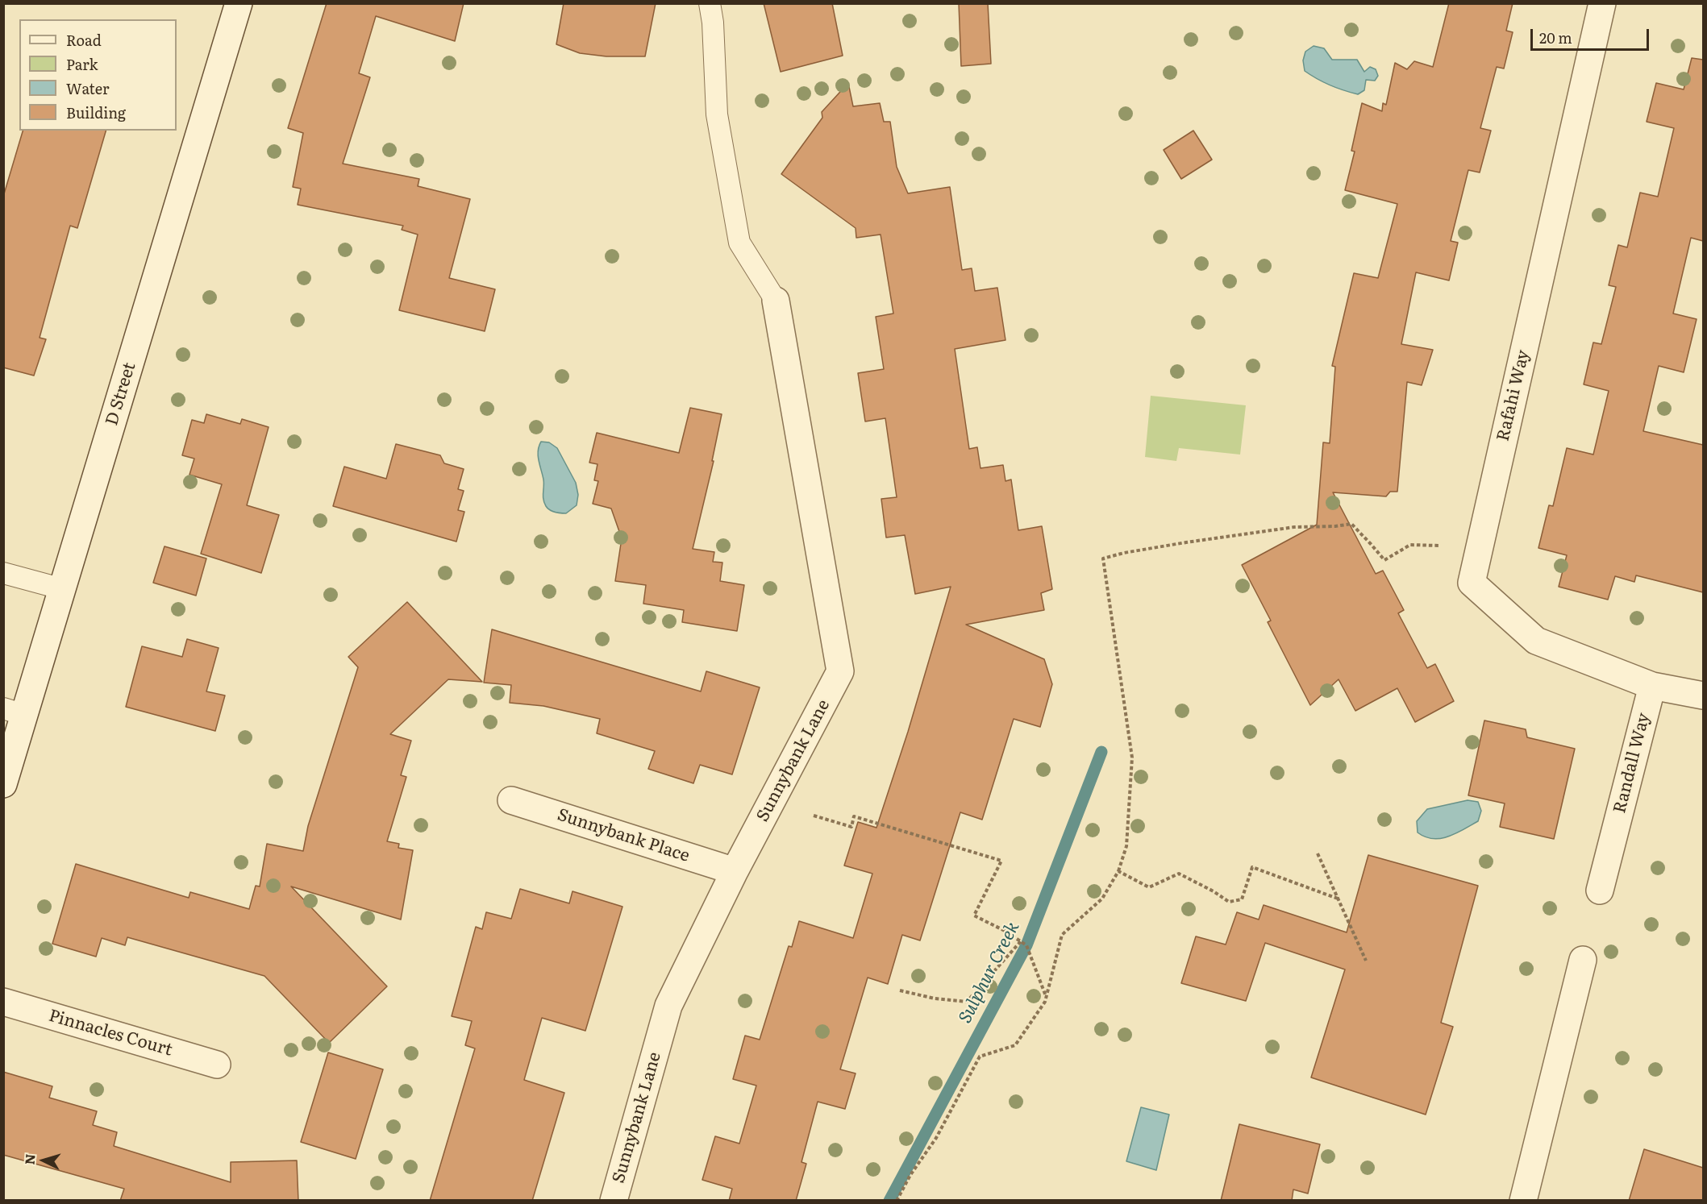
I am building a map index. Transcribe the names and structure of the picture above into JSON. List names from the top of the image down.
{
  "streets": {
    "street": [
      "D Street",
      "Rafahi Way",
      "Sunnybank Lane",
      "Randall Way",
      "Sunnybank Place",
      "Pinnacles Court"
    ]
  },
  "crossings": [
    ["Rafahi Way", "Randall Way"],
    ["Sunnybank Lane", "Sunnybank Place"]
  ],
  "water": ["Sulphur Creek"],
  "legend": [
    "Road",
    "Park",
    "Water",
    "Building"
  ],
  "scale_bar": "20 m",
  "north": "left"
}
